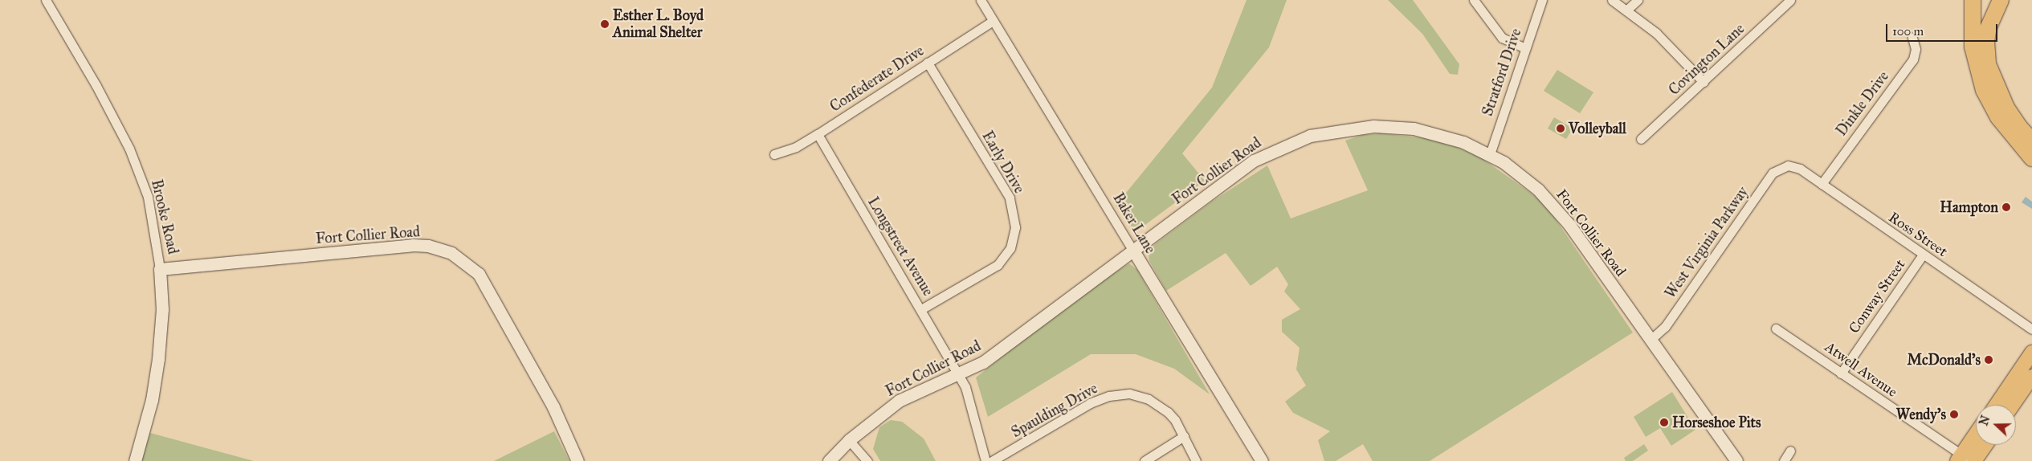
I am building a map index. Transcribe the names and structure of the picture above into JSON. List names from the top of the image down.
{
  "streets": {
    "street": [
      "Covington Lane",
      "Stratford Drive",
      "Confederate Drive",
      "Dinkle Drive",
      "Early Drive",
      "Fort Collier Road",
      "Brooke Road",
      "Baker Lane",
      "Ross Street",
      "West Virginia Parkway",
      "Longstreet Avenue",
      "Conway Street",
      "Atwell Avenue",
      "Spaulding Drive"
    ]
  },
  "crossings": [
    ["Stratford Drive", "Fort Collier Road"],
    ["Confederate Drive", "Early Drive"],
    ["Confederate Drive", "Baker Lane"],
    ["Confederate Drive", "Longstreet Avenue"],
    ["Dinkle Drive", "Ross Street"],
    ["Early Drive", "Longstreet Avenue"],
    ["Fort Collier Road", "Brooke Road"],
    ["Fort Collier Road", "Baker Lane"],
    ["Fort Collier Road", "West Virginia Parkway"],
    ["Fort Collier Road", "Longstreet Avenue"],
    ["Ross Street", "West Virginia Parkway"],
    ["Ross Street", "Conway Street"],
    ["Conway Street", "Atwell Avenue"]
  ],
  "places": [
    "Esther L. Boyd Animal Shelter",
    "Volleyball",
    "Hampton",
    "McDonald's",
    "Wendy's",
    "Horseshoe Pits"
  ],
  "scale_bar": "100 m",
  "north": "left"
}
